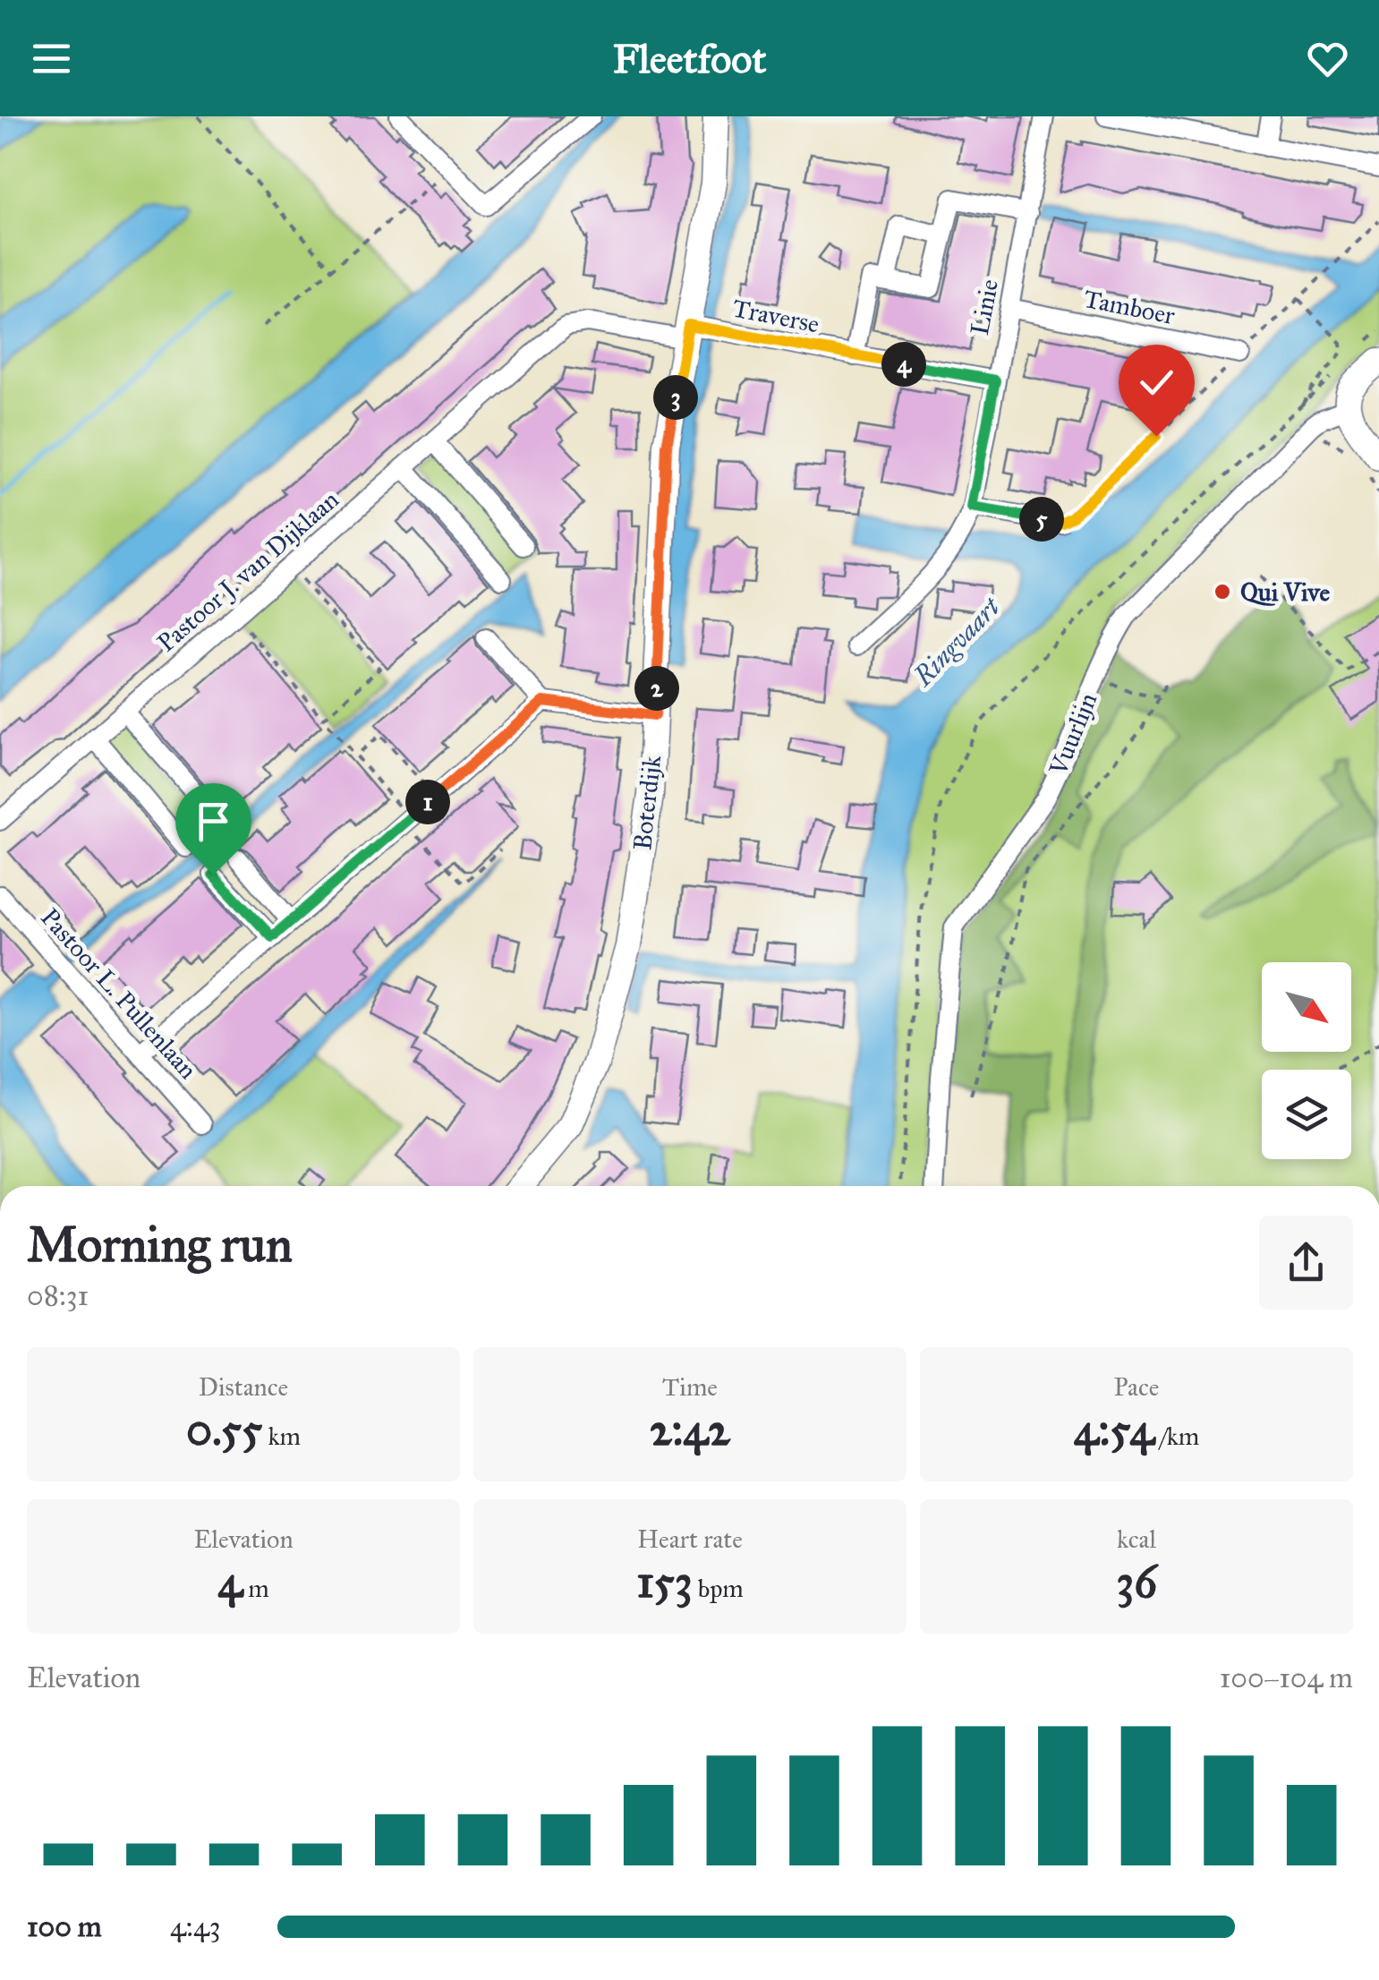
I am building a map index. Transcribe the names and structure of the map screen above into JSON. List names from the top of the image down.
{
  "streets": {
    "street": [
      "Linie",
      "Tamboer",
      "Traverse",
      "Pastoor J. van Dijklaan",
      "Vuurlijn",
      "Boterdijk",
      "Pastoor L. Pullenlaan"
    ]
  },
  "crossings": [
    ["Linie", "Tamboer"],
    ["Linie", "Traverse"],
    ["Traverse", "Pastoor J. van Dijklaan"],
    ["Traverse", "Boterdijk"],
    ["Pastoor J. van Dijklaan", "Boterdijk"]
  ],
  "water": ["Ringvaart"],
  "places": ["Qui Vive"],
  "north": "bottom right",
  "page": {
    "header": "Fleetfoot",
    "pins": [
      "4",
      "3",
      "5",
      "2",
      "1"
    ],
    "heading": ["Morning run", "08:31"],
    "stats": [
      ["Distance", "0.55 km"],
      ["Time", "2:42"],
      ["Pace", "4:54 /km"],
      ["Elevation", "4 m"],
      ["Heart rate", "153 bpm"],
      ["kcal", "36"]
    ],
    "chart": ["Elevation", "100–104 m"],
    "list": [
      {
        "name": "100 m",
        "note": "4:43"
      }
    ]
  }
}
